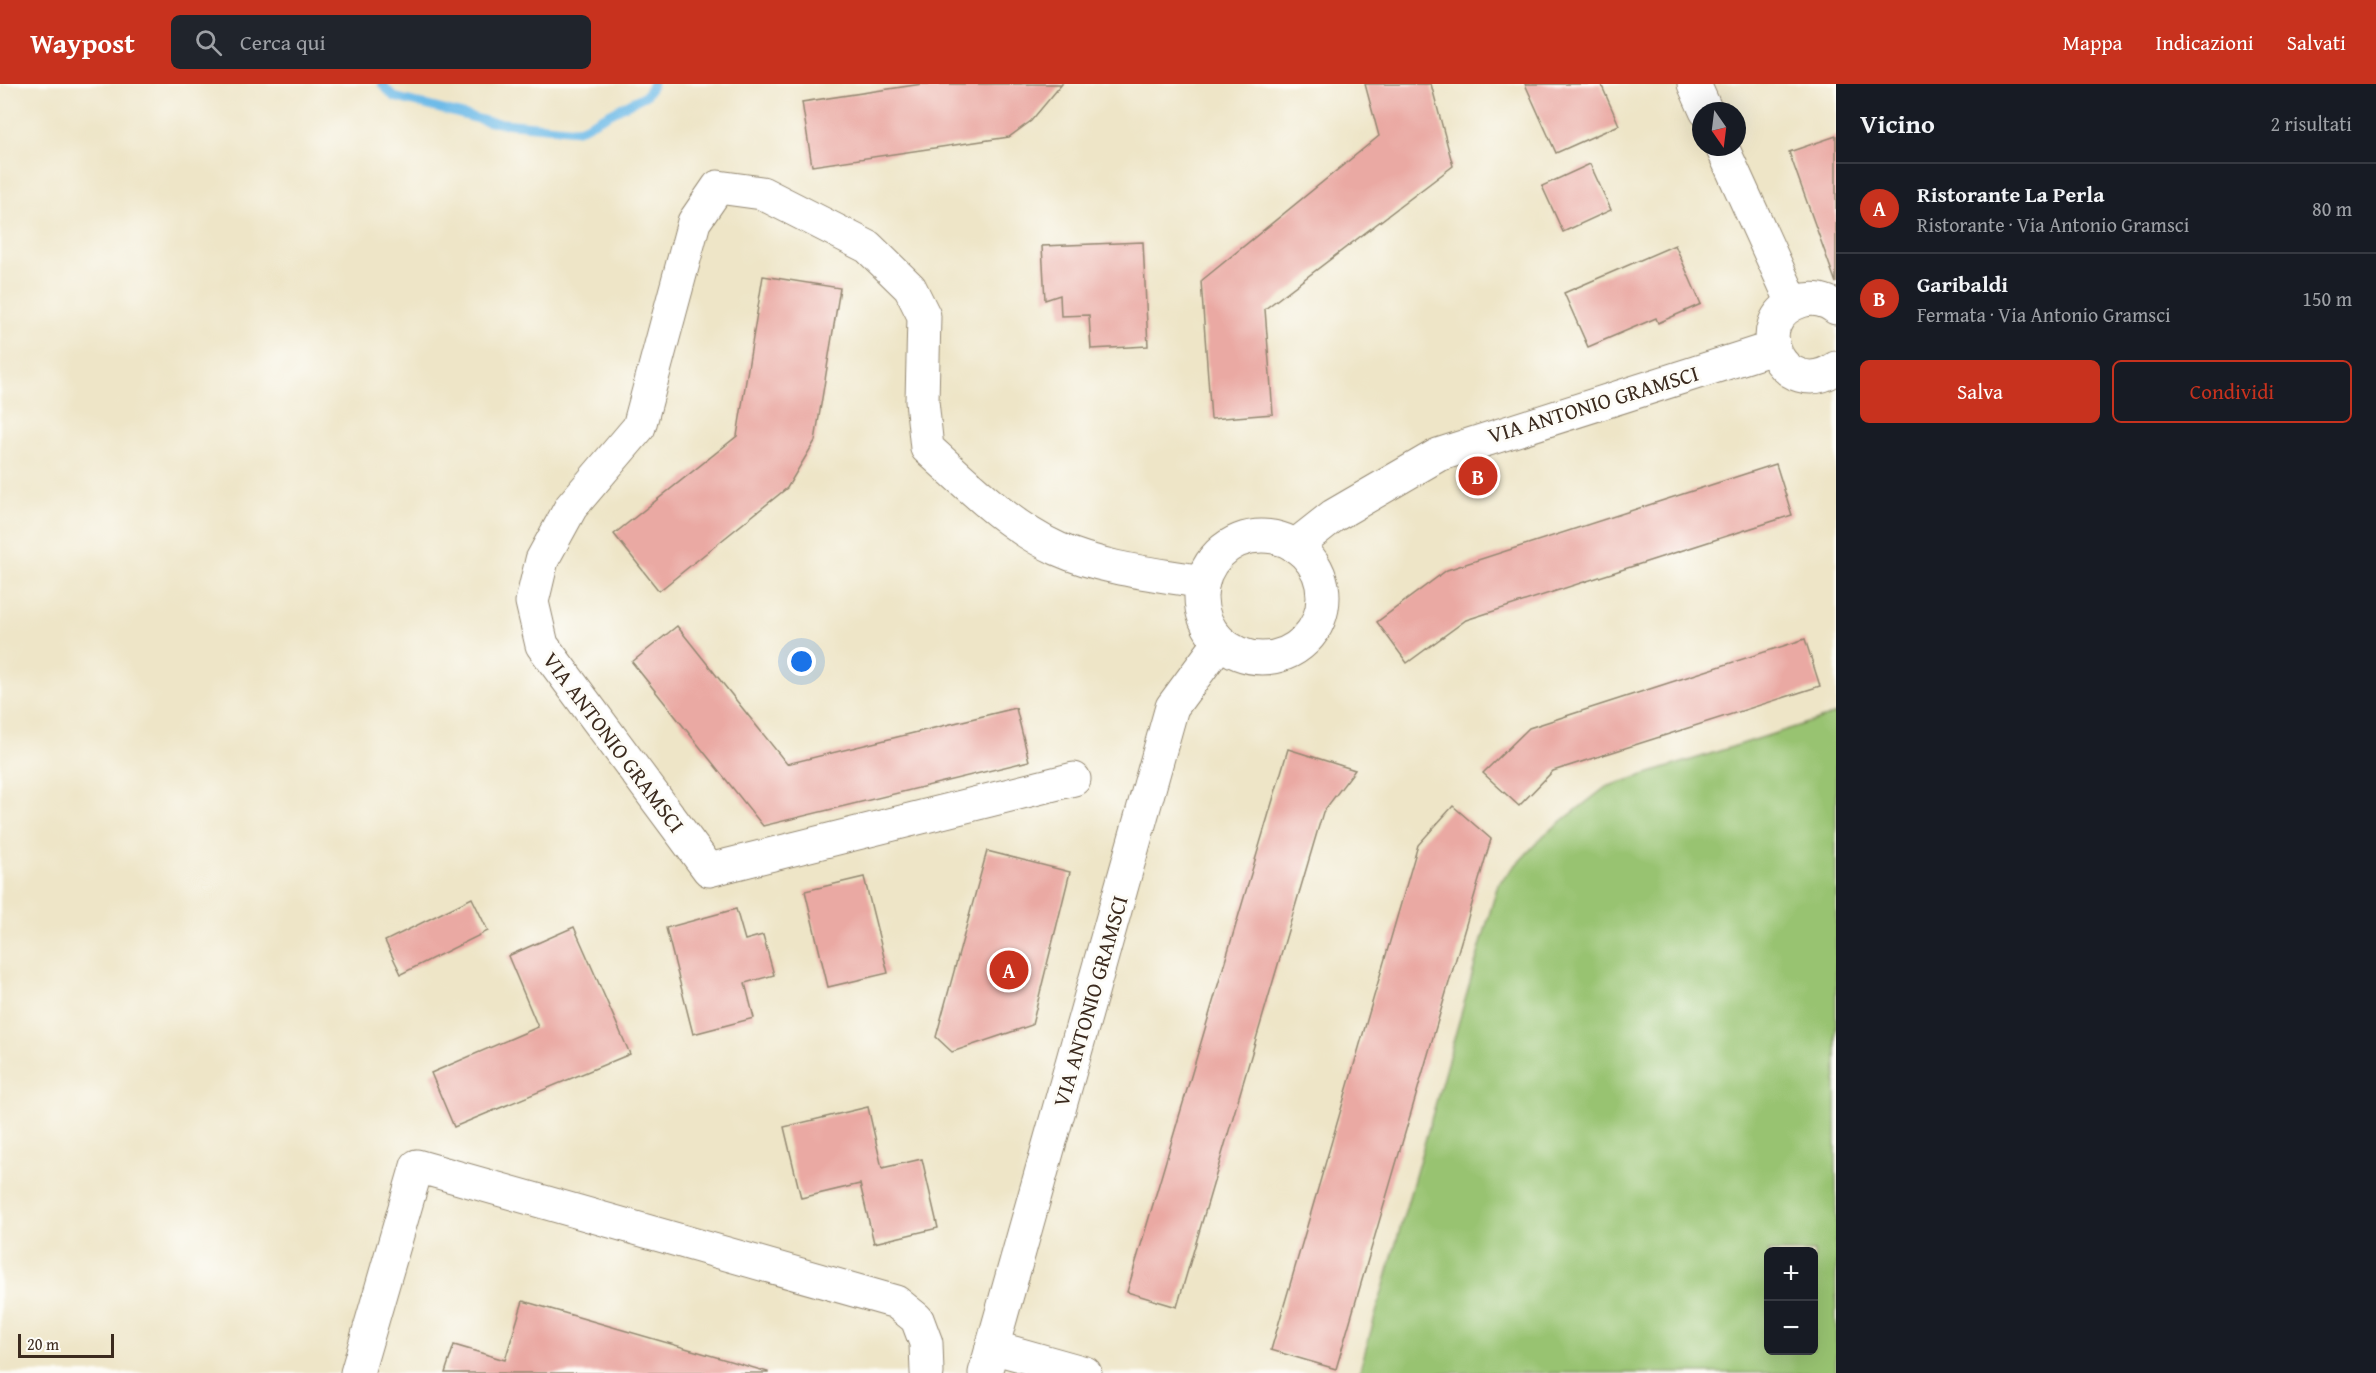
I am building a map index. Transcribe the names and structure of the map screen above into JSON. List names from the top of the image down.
{
  "streets": {
    "street": ["VIA ANTONIO GRAMSCI"]
  },
  "scale_bar": "20 m",
  "north": "bottom",
  "page": {
    "header": "Waypost",
    "search": "Cerca qui",
    "nav": ["Mappa", "Indicazioni", "Salvati"],
    "heading": ["Vicino", "2 risultati"],
    "list": [
      {
        "mark": "A",
        "name": "Ristorante La Perla",
        "note": "Ristorante · Via Antonio Gramsci",
        "value": "80 m"
      },
      {
        "mark": "B",
        "name": "Garibaldi",
        "note": "Fermata · Via Antonio Gramsci",
        "value": "150 m"
      }
    ],
    "buttons": ["Salva", "Condividi"],
    "pins": ["B", "A"],
    "map_buttons": ["+", "−"],
    "scale": "20 m"
  }
}
